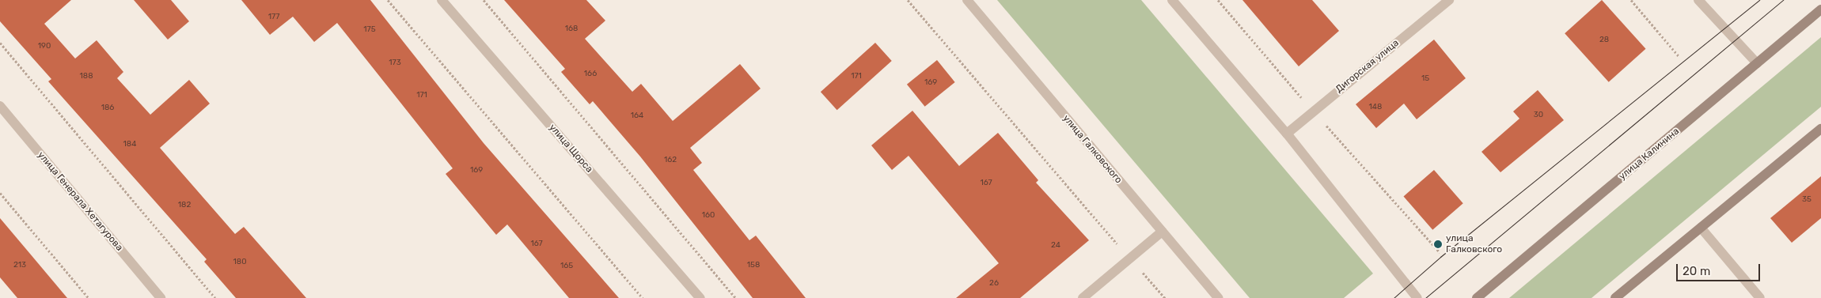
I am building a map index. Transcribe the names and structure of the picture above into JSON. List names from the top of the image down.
{
  "streets": {
    "main road": ["улица Калинина"],
    "street": [
      "Дигорская улица",
      "улица Щорса",
      "улица Галковского",
      "улица Генерала Хетагурова"
    ]
  },
  "places": ["улица Галковского"],
  "house_numbers": [
    "177",
    "168",
    "175",
    "28",
    "190",
    "173",
    "166",
    "188",
    "171",
    "15",
    "169",
    "171",
    "148",
    "186",
    "30",
    "164",
    "184",
    "162",
    "169",
    "167",
    "35",
    "182",
    "160",
    "167",
    "24",
    "180",
    "213",
    "158",
    "165",
    "26"
  ],
  "scale_bar": "20 m"
}
